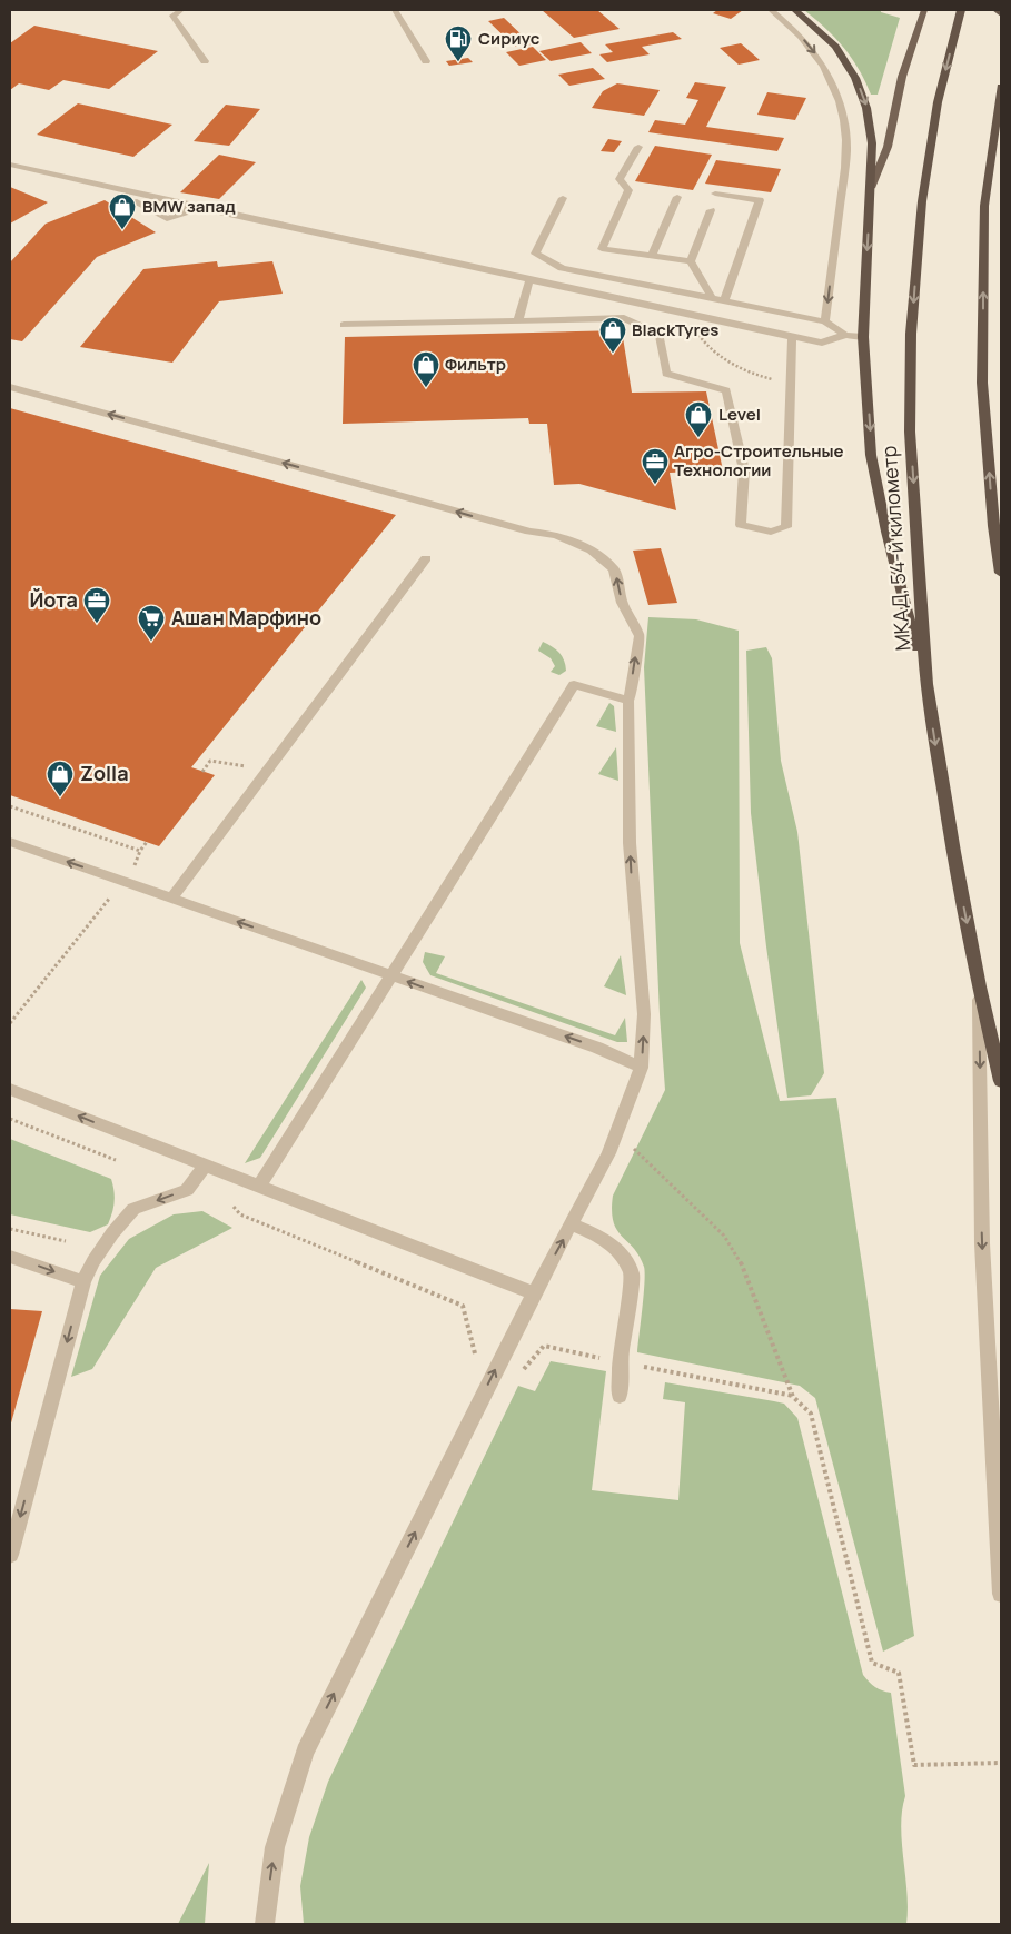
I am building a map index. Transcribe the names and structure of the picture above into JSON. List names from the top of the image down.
{
  "streets": {
    "highway": ["МКАД, 54-й километр"]
  },
  "places": {
    "fuel station": ["Сириус"],
    "shop": [
      "BMW запад",
      "BlackTyres",
      "Фильтр",
      "Level",
      "Zolla"
    ],
    "office": ["Агро-Строительные Технологии", "Йота"],
    "supermarket": ["Ашан Марфино"]
  }
}
